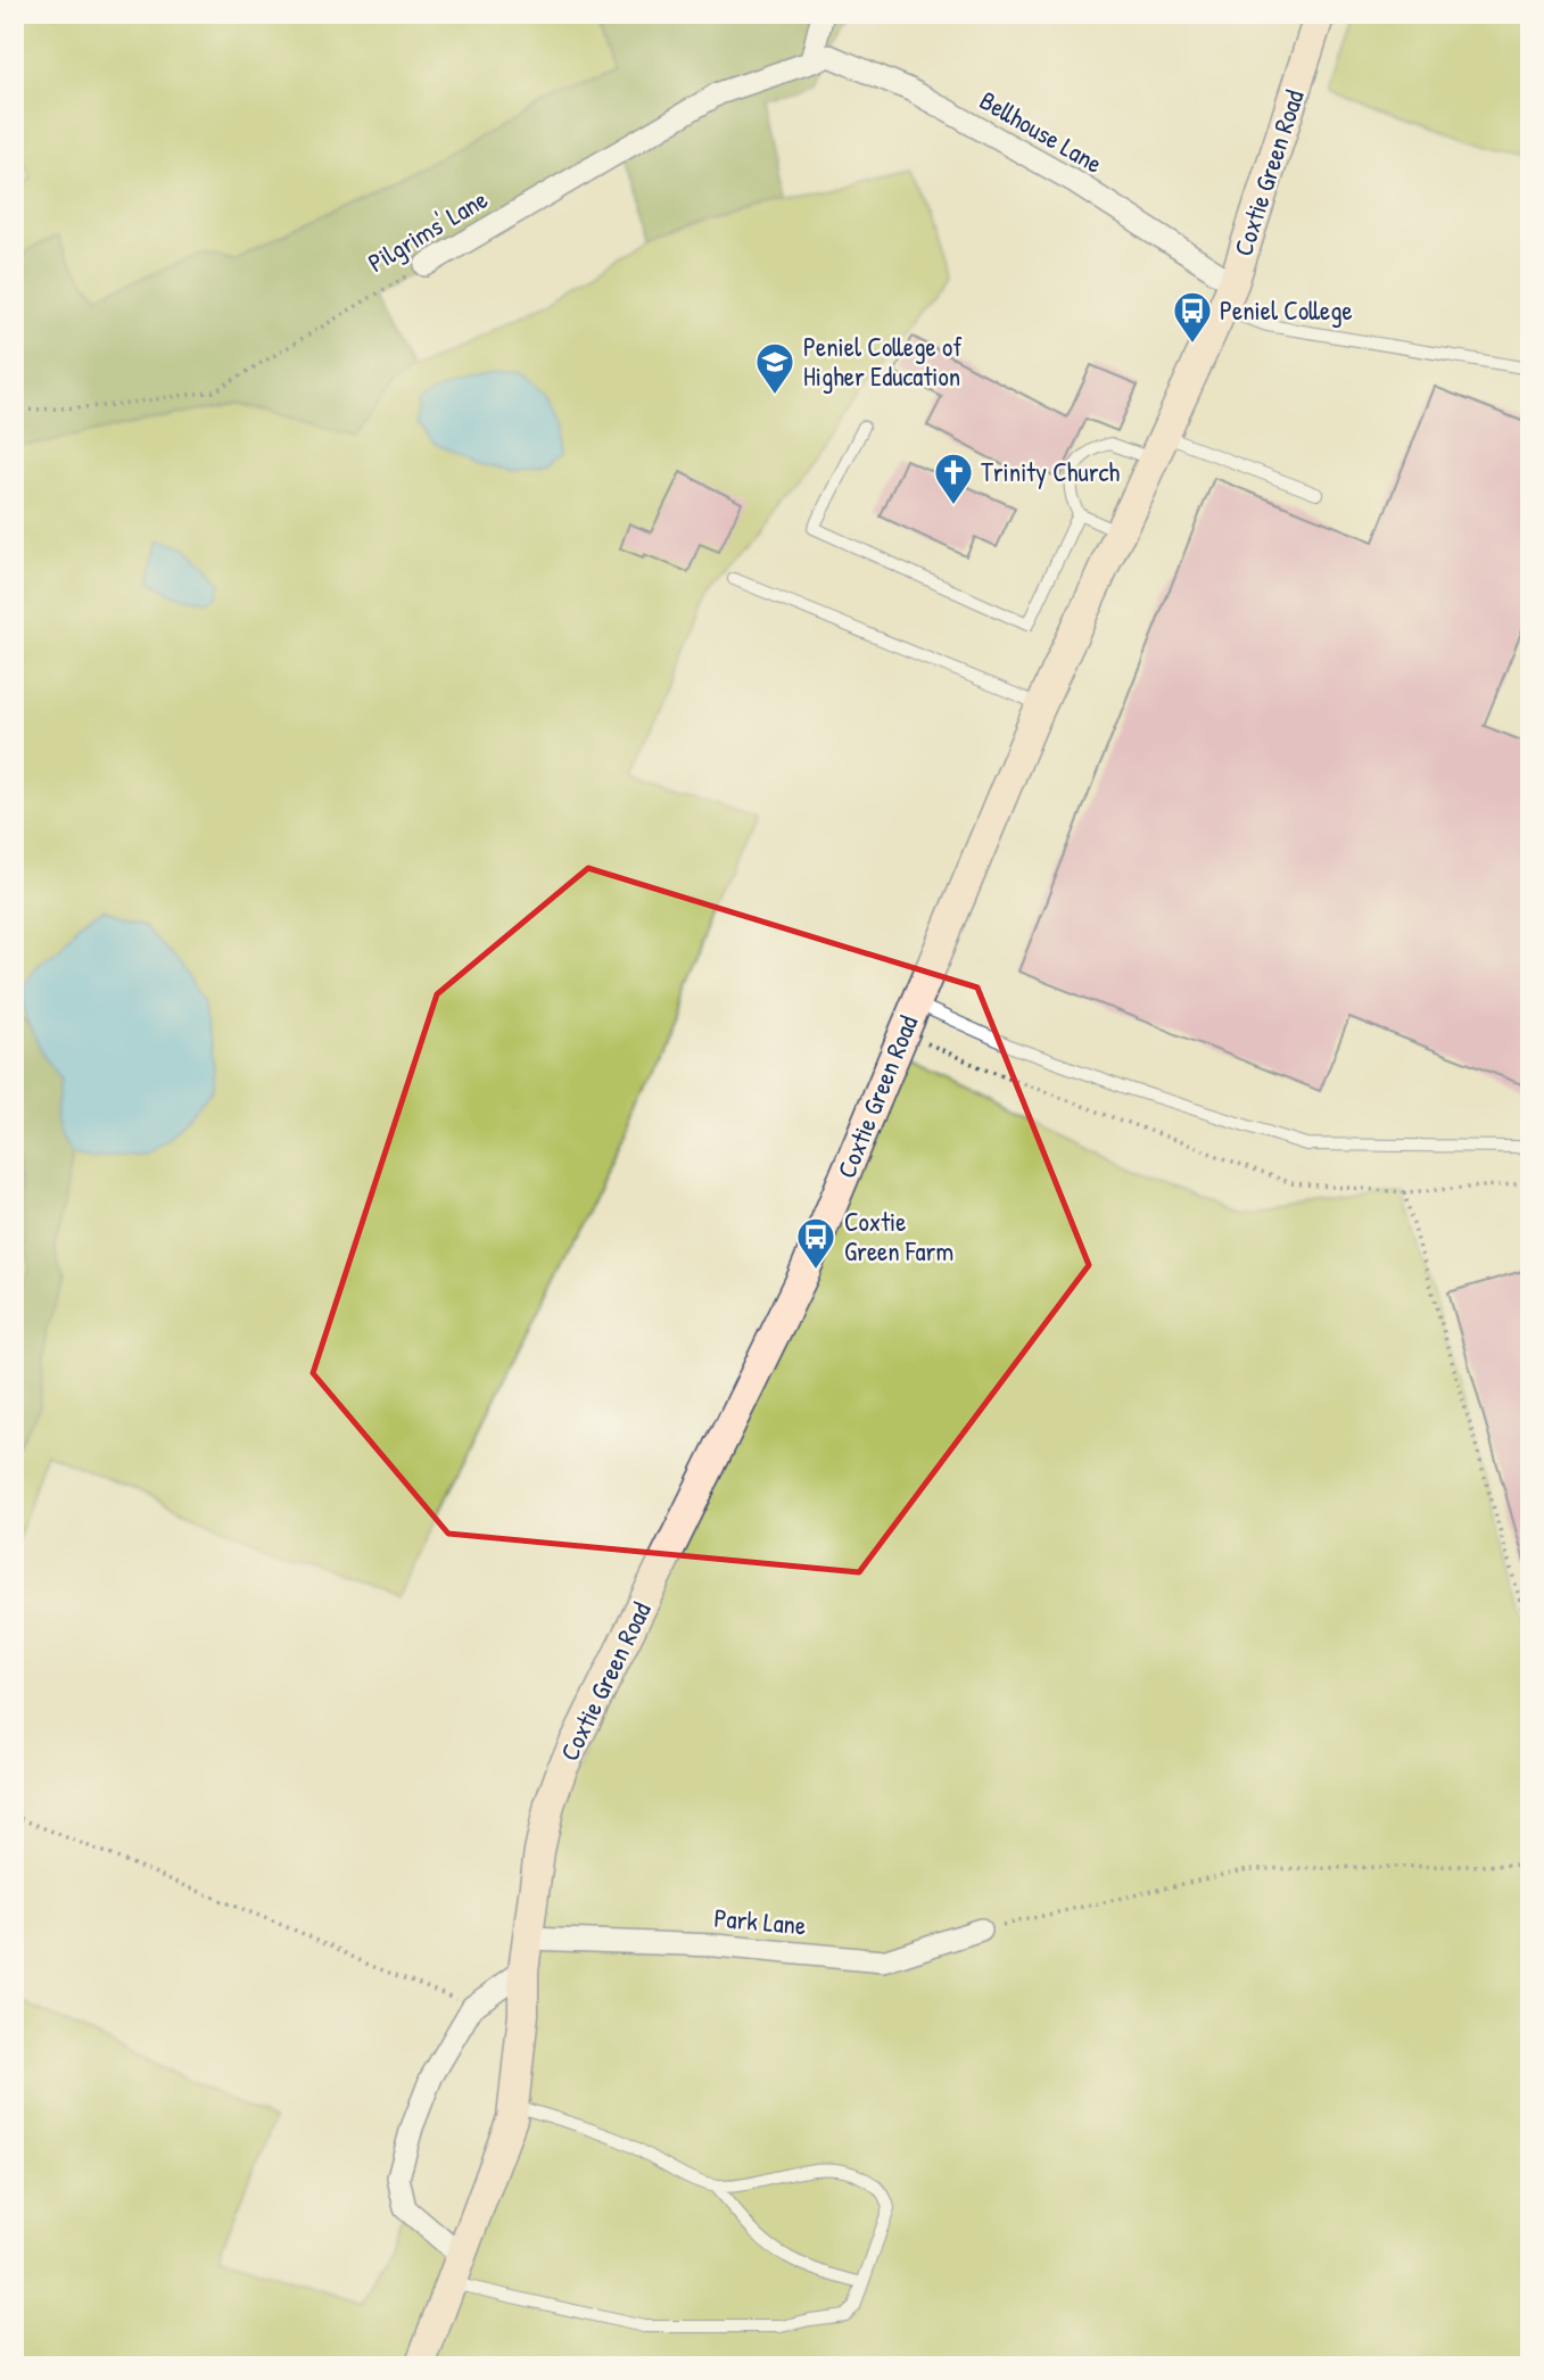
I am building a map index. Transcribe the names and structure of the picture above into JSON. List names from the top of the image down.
{
  "streets": {
    "street": [
      "Bellhouse Lane",
      "Coxtie Green Road",
      "Pilgrims' Lane",
      "Park Lane"
    ]
  },
  "crossings": [
    ["Bellhouse Lane", "Coxtie Green Road"],
    ["Bellhouse Lane", "Pilgrims' Lane"],
    ["Coxtie Green Road", "Park Lane"]
  ],
  "places": {
    "bus stop": ["Peniel College", "Coxtie Green Farm"],
    "school or university": ["Peniel College of Higher Education"],
    "church": ["Trinity Church"]
  }
}
